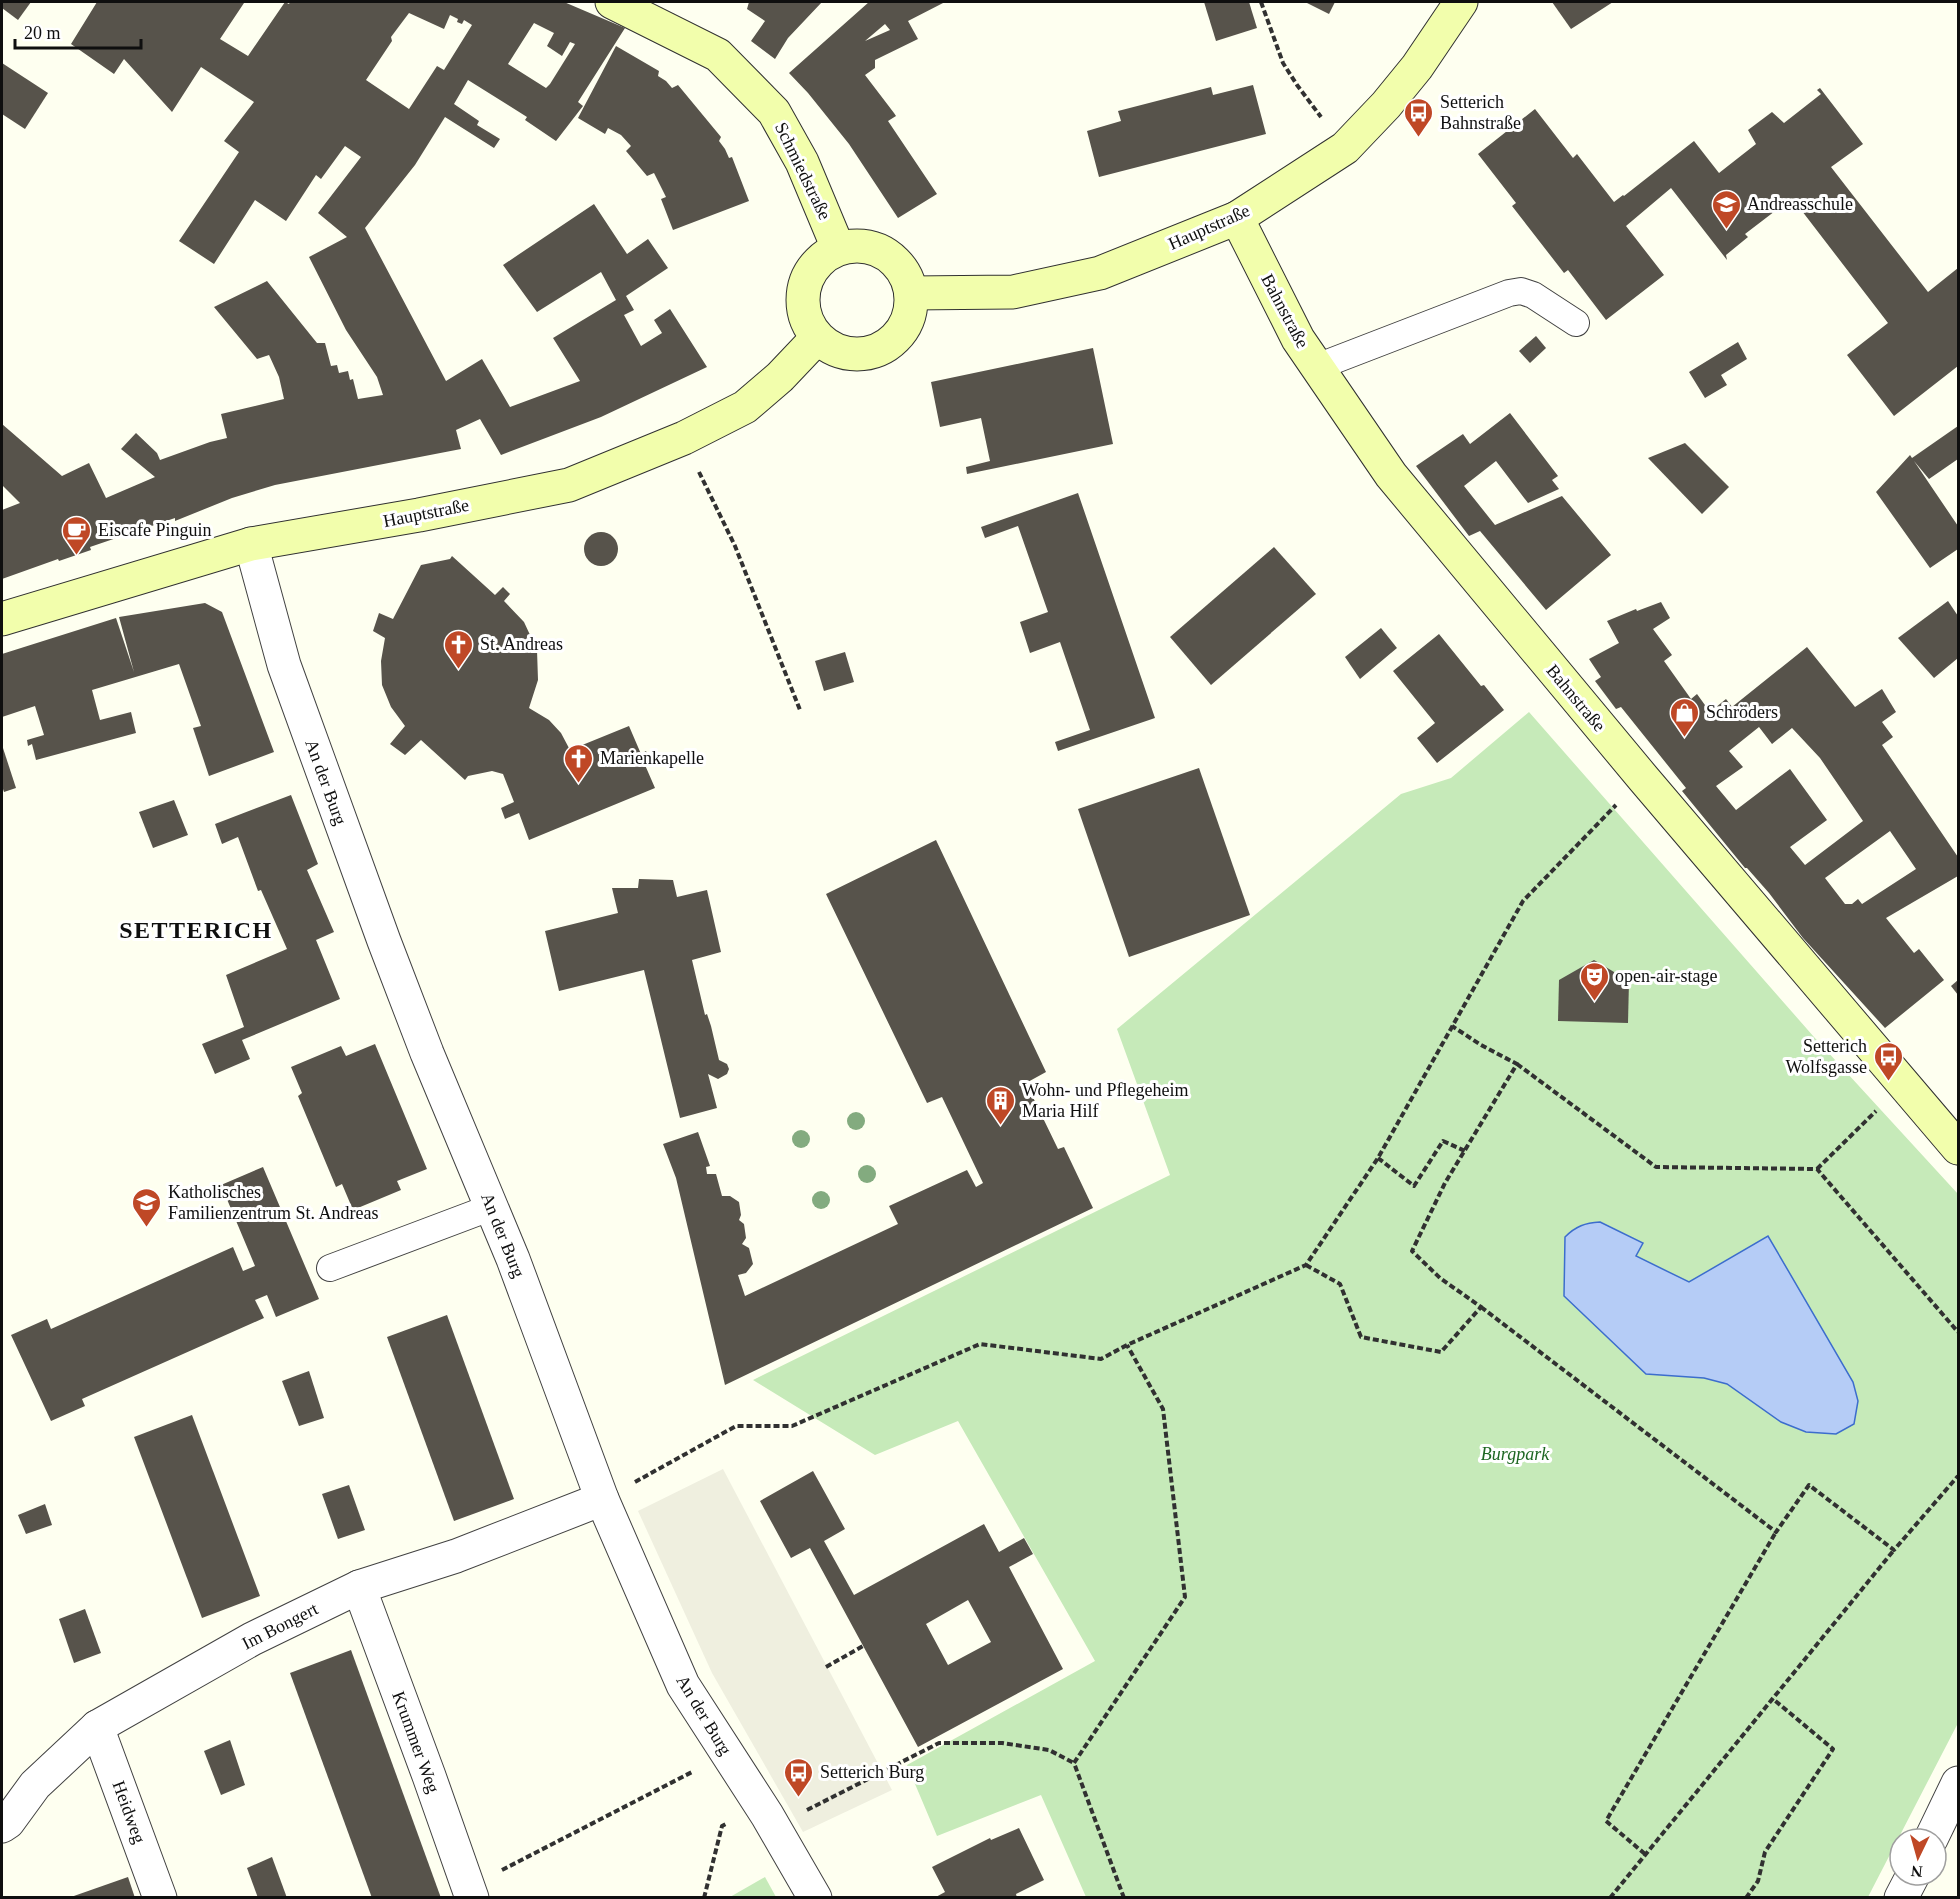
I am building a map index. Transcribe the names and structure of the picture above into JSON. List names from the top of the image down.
{
  "streets": {
    "main road": ["Schmiedstraße", "Hauptstraße", "Bahnstraße"],
    "street": [
      "An der Burg",
      "Im Bongert",
      "Krummer Weg",
      "Heidweg"
    ]
  },
  "crossings": [
    ["Schmiedstraße", "Hauptstraße"],
    ["Hauptstraße", "Bahnstraße"],
    ["Hauptstraße", "An der Burg"],
    ["An der Burg", "Im Bongert"],
    ["Im Bongert", "Krummer Weg"],
    ["Im Bongert", "Heidweg"]
  ],
  "districts": ["SETTERICH"],
  "parks": ["Burgpark"],
  "places": {
    "bus stop": ["Setterich Bahnstraße", "Setterich Wolfsgasse", "Setterich Burg"],
    "school or university": ["Andreasschule", "Katholisches Familienzentrum St. Andreas"],
    "cafe": ["Eiscafe Pinguin"],
    "church": ["St. Andreas", "Marienkapelle"],
    "shop": ["Schröders"],
    "theatre": ["open-air-stage"],
    "building": ["Wohn- und Pflegeheim Maria Hilf"]
  },
  "scale_bar": "20 m",
  "north": "bottom"
}
